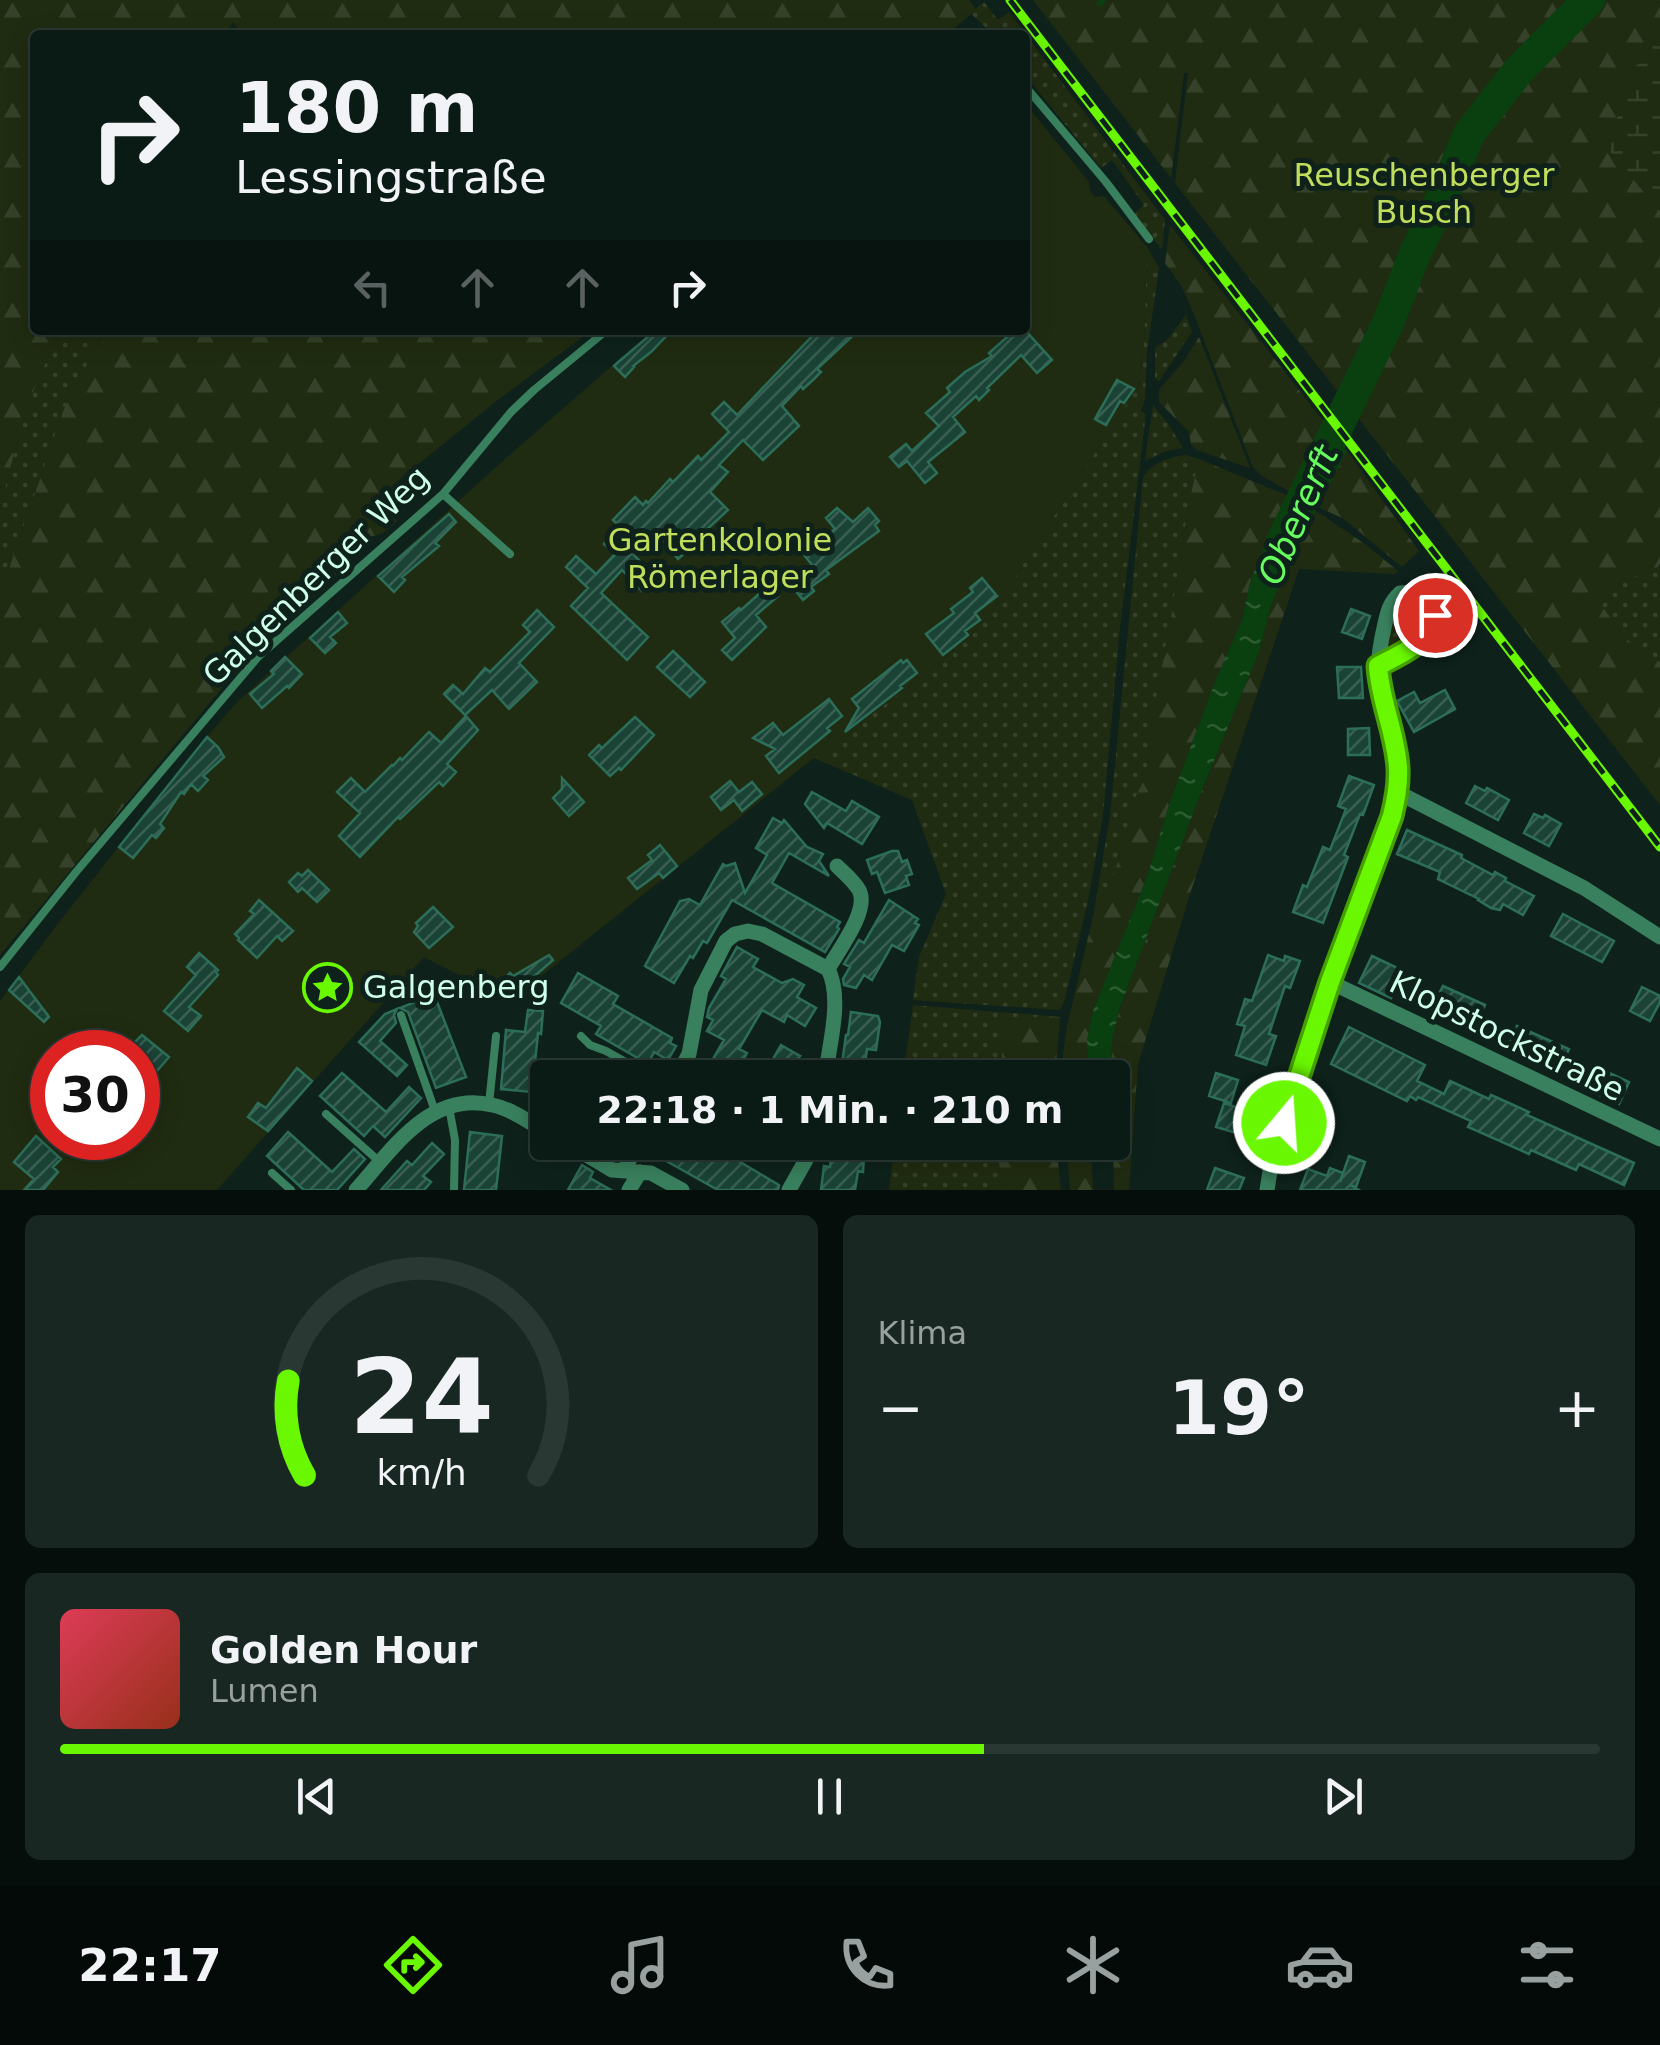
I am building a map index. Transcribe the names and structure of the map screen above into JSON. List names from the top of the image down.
{
  "streets": {
    "street": ["Klopstockstraße"],
    "lane": ["Galgenberger Weg"]
  },
  "water": ["Obererft"],
  "parks": ["Reuschenberger Busch", "Gartenkolonie Römerlager"],
  "places": {
    "place": ["Galgenberg"]
  },
  "page": {
    "turn": ["180 m", "Lessingstraße"],
    "limit": "30",
    "trip": "22:18 · 1 Min. · 210 m",
    "tile": "Klima",
    "heat": ["−", "19°", "+"],
    "song": ["Golden Hour", "Lumen"],
    "tabs": "22:17",
    "gauge": ["24", "km/h"]
  }
}
